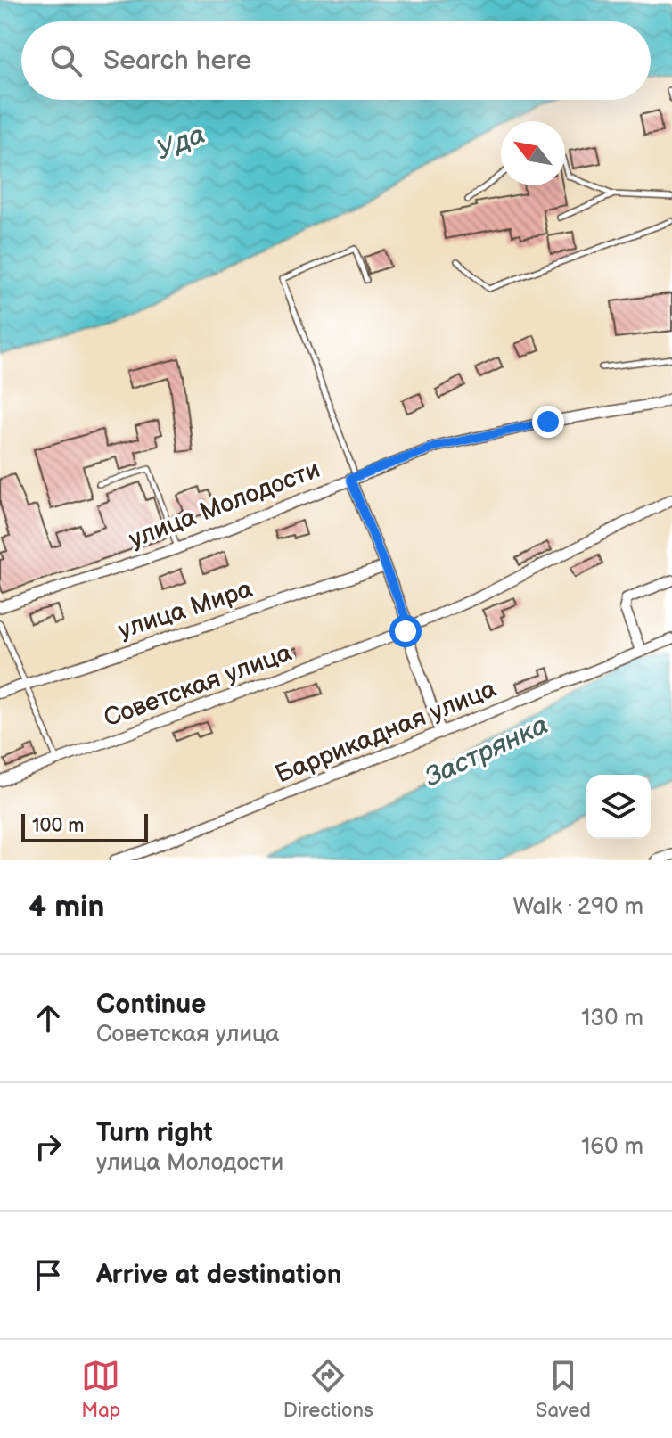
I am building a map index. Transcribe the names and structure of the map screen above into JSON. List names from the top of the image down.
{
  "streets": {
    "street": [
      "улица Молодости",
      "улица Мира",
      "Советская улица",
      "Баррикадная улица"
    ]
  },
  "water": ["Уда", "Застрянка"],
  "scale_bar": "100 m",
  "north": "top left",
  "page": {
    "search": "Search here",
    "scale": "100 m",
    "heading": ["4 min", "Walk · 290 m"],
    "list": [
      ["Continue", "Советская улица", "130 m"],
      ["Turn right", "улица Молодости", "160 m"],
      "Arrive at destination"
    ],
    "nav": ["Map", "Directions", "Saved"]
  }
}
